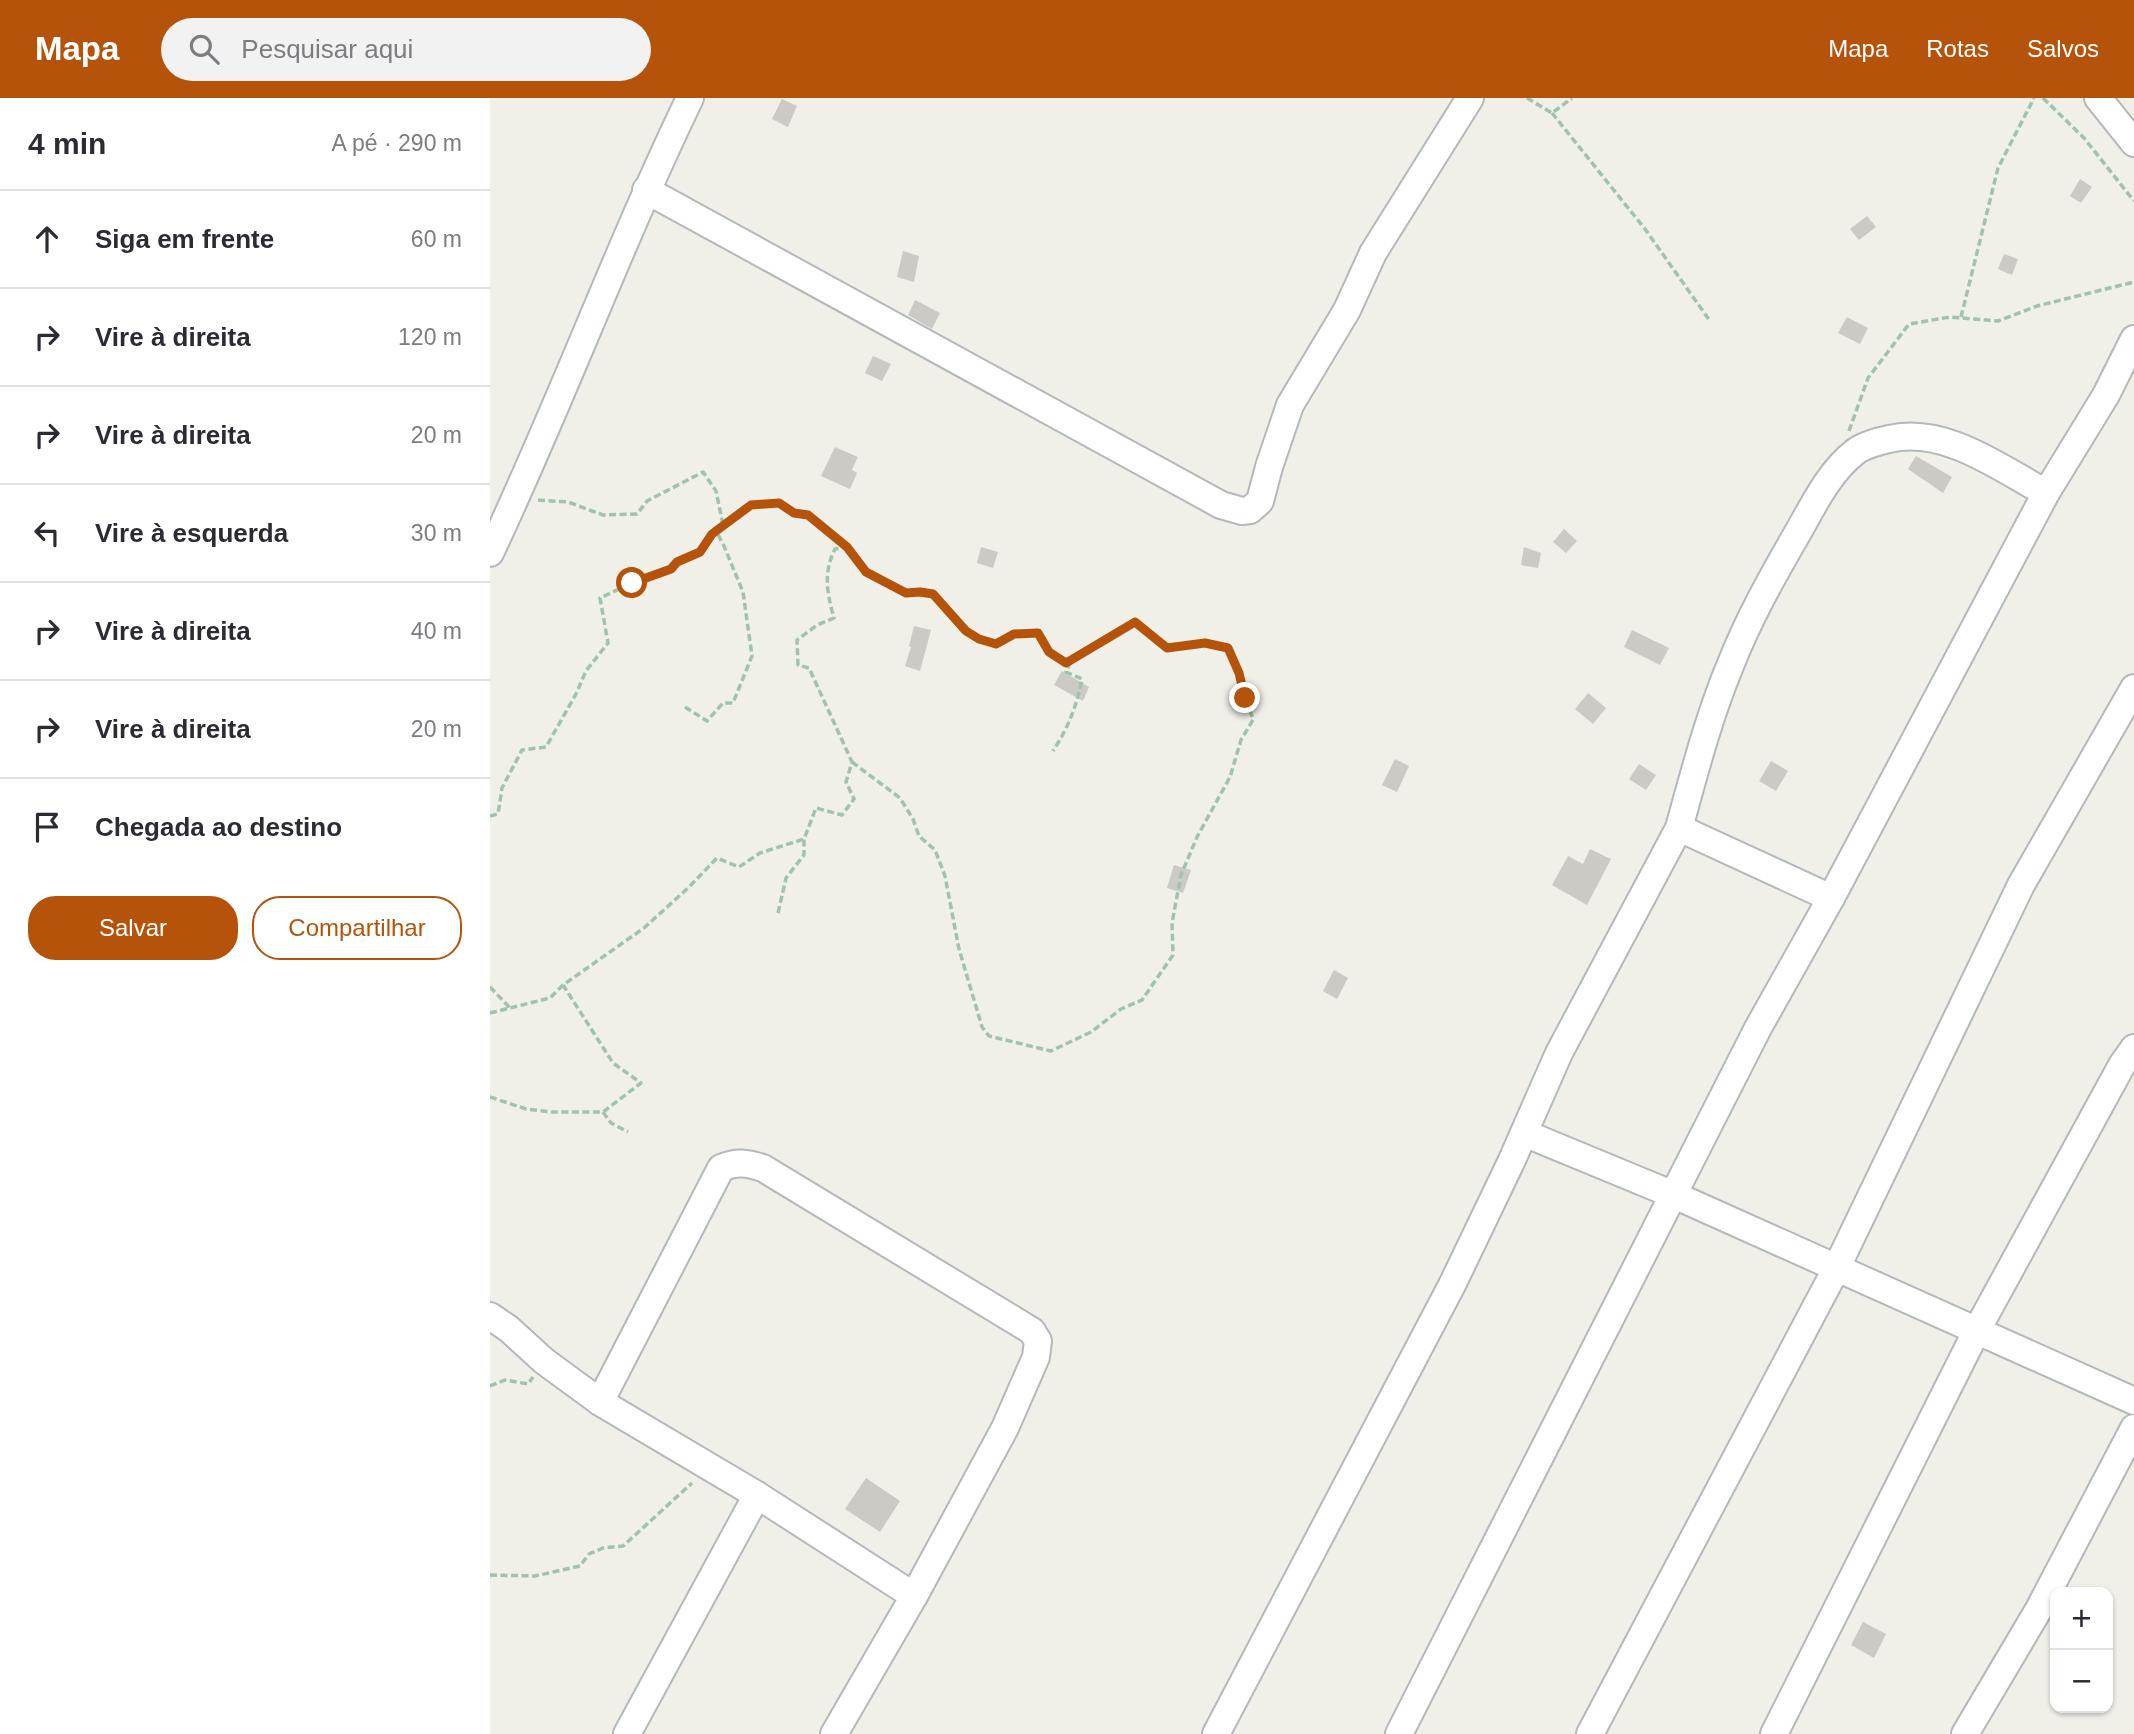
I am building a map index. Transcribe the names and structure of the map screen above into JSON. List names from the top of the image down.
{
  "page": {
    "header": "Mapa",
    "search": "Pesquisar aqui",
    "nav": ["Mapa", "Rotas", "Salvos"],
    "heading": ["4 min", "A pé · 290 m"],
    "list": [
      ["Siga em frente", "60 m"],
      ["Vire à direita", "120 m"],
      ["Vire à direita", "20 m"],
      ["Vire à esquerda", "30 m"],
      ["Vire à direita", "40 m"],
      ["Vire à direita", "20 m"],
      "Chegada ao destino"
    ],
    "buttons": ["Salvar", "Compartilhar"],
    "map_buttons": ["+", "−"]
  }
}
